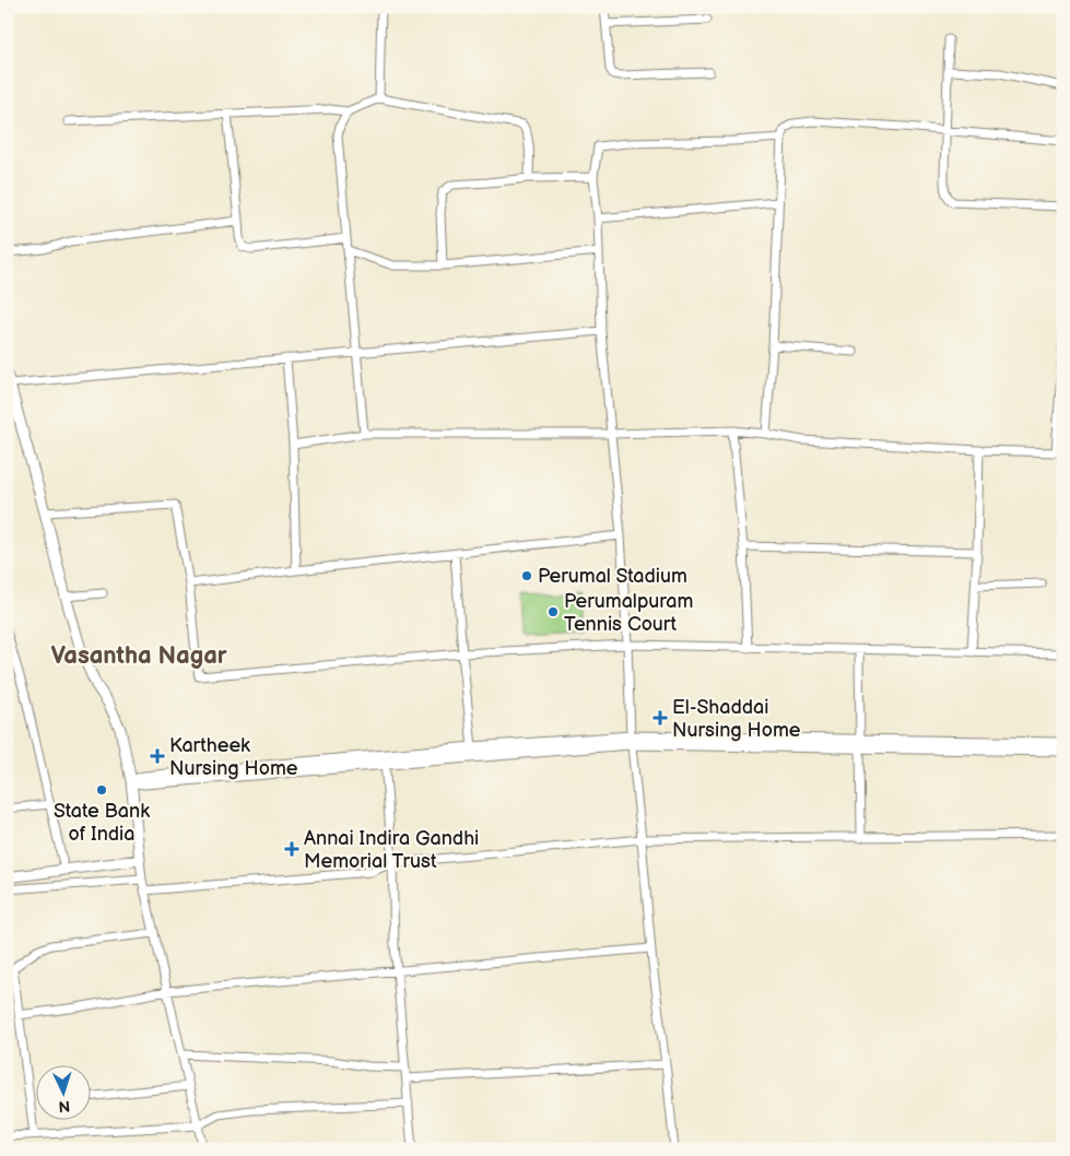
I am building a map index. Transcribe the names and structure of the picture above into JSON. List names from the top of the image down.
{
  "districts": ["Vasantha Nagar"],
  "places": {
    "other": ["Perumal Stadium", "Perumalpuram Tennis Court", "State Bank of India"],
    "health": ["El-Shaddai Nursing Home", "Kartheek Nursing Home", "Annai Indira Gandhi Memorial Trust"]
  },
  "north": "bottom"
}
